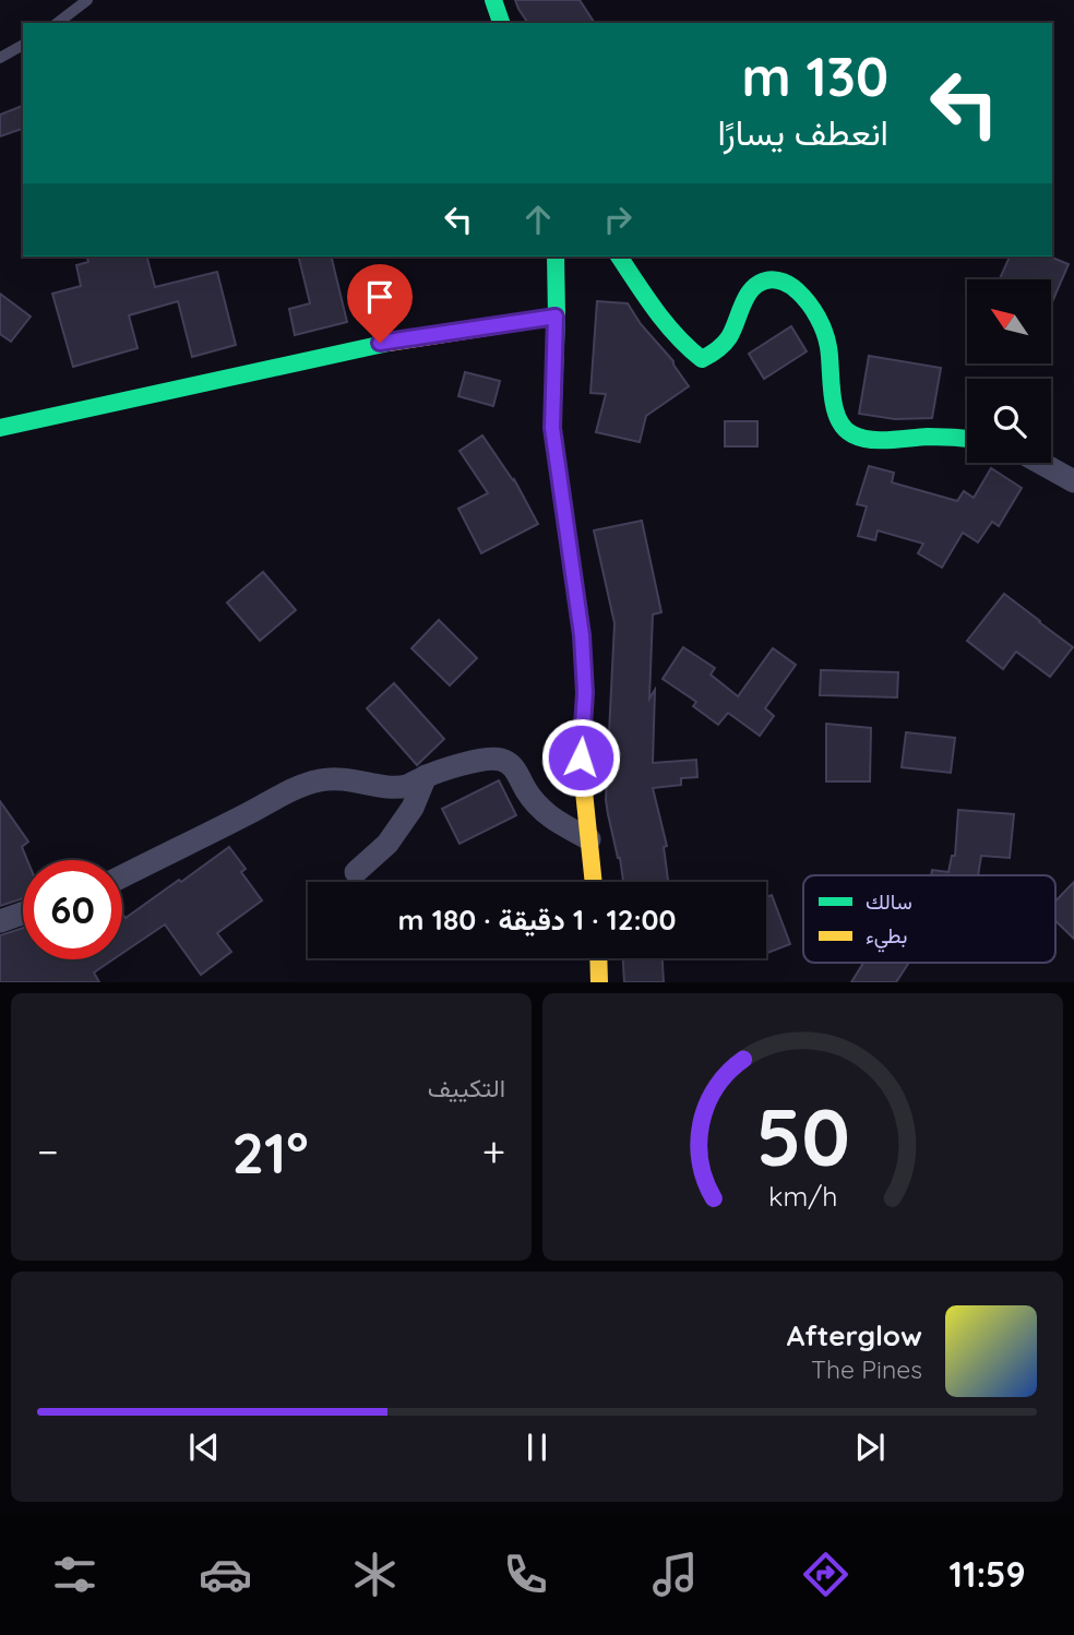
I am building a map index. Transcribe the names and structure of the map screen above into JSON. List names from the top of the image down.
{
  "legend": ["سالك", "بطيء"],
  "north": "top left",
  "page": {
    "turn": ["130 m", "انعطف يسارًا"],
    "limit": "60",
    "trip": "12:00 · 1 دقيقة · 180 m",
    "tile": "التكييف",
    "heat": ["−", "21°", "+"],
    "song": ["Afterglow", "The Pines"],
    "tabs": "11:59",
    "gauge": ["50", "km/h"]
  }
}
